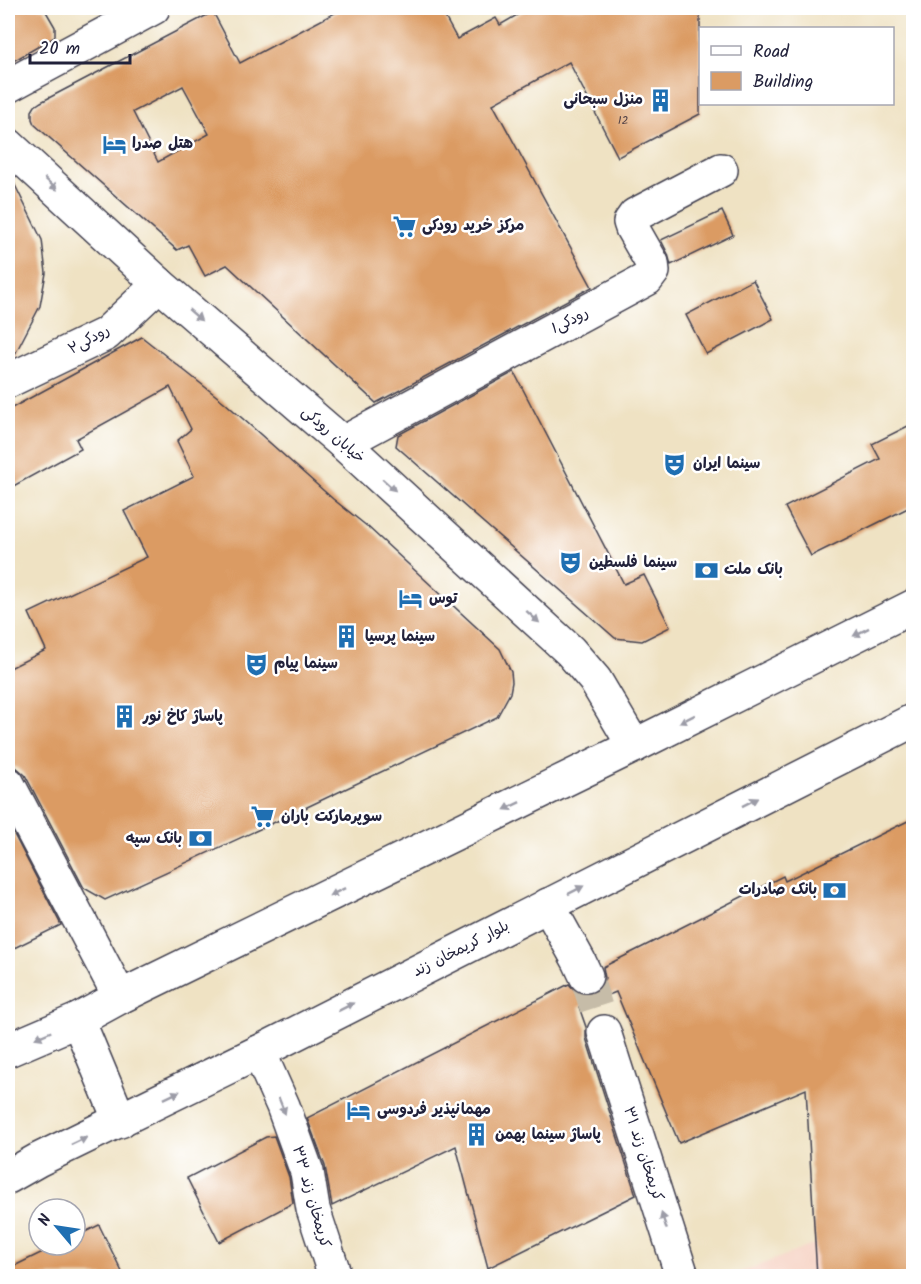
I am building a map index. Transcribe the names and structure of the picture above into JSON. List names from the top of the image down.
{
  "streets": {
    "street": [
      "1رودکی",
      "رودکی۲",
      "خیابان رودکی",
      "بلوار کریمخان زند",
      "کریمخان زند ۳۱",
      "کریمخان زند ۳۳"
    ]
  },
  "crossings": [
    ["1رودکی", "خیابان رودکی"],
    ["رودکی۲", "خیابان رودکی"],
    ["بلوار کریمخان زند", "کریمخان زند ۳۳"]
  ],
  "one_way": ["خیابان رودکی", "کریمخان زند ۳۱", "کریمخان زند ۳۳"],
  "places": {
    "building": [
      "منزل سبحانی",
      "سینما پرسیا",
      "پاساژ کاخ نور",
      "پاساژ سینما بهمن"
    ],
    "hotel": ["هتل صدرا", "توس", "مهمانپذیر فردوسی"],
    "supermarket": ["مرکز خرید رودکی", "سوپرمارکت باران"],
    "theatre": ["سینما ایران", "سینما فلسطین", "سینما پیام"],
    "bank": ["بانک ملت", "بانک سپه", "بانک صادرات"]
  },
  "house_numbers": ["12"],
  "legend": ["Road", "Building"],
  "scale_bar": "20 m",
  "north": "top left"
}
